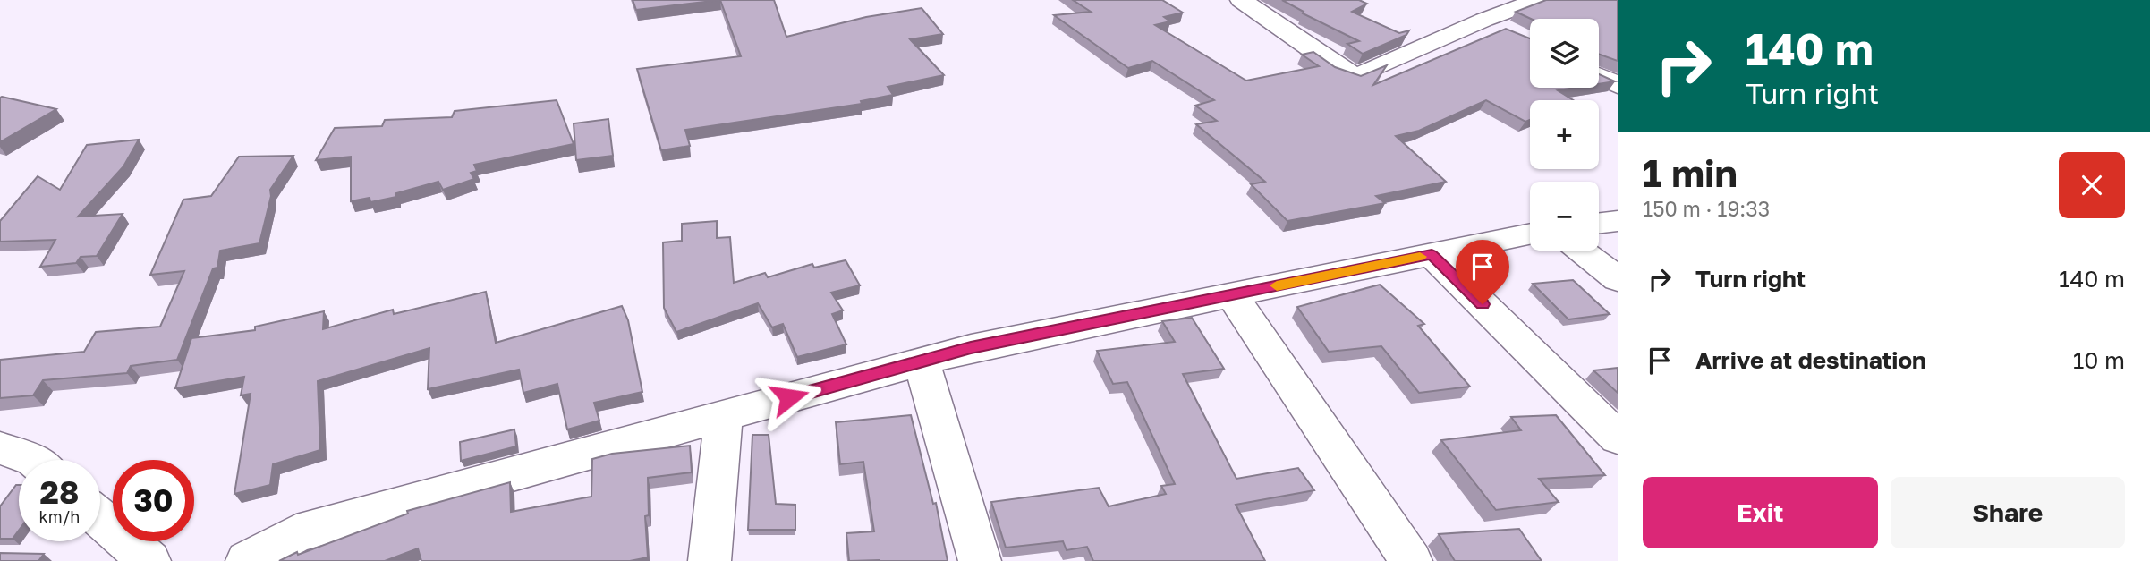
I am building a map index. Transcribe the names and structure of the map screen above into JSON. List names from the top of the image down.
{
  "page": {
    "turn": ["140 m", "Turn right"],
    "map_buttons": ["+", "−"],
    "heading": ["1 min", "150 m · 19:33"],
    "list": [
      {
        "name": "Turn right",
        "value": "140 m"
      },
      {
        "name": "Arrive at destination",
        "value": "10 m"
      }
    ],
    "speed": "28 km/h",
    "limit": "30",
    "buttons": ["Exit", "Share"]
  }
}
